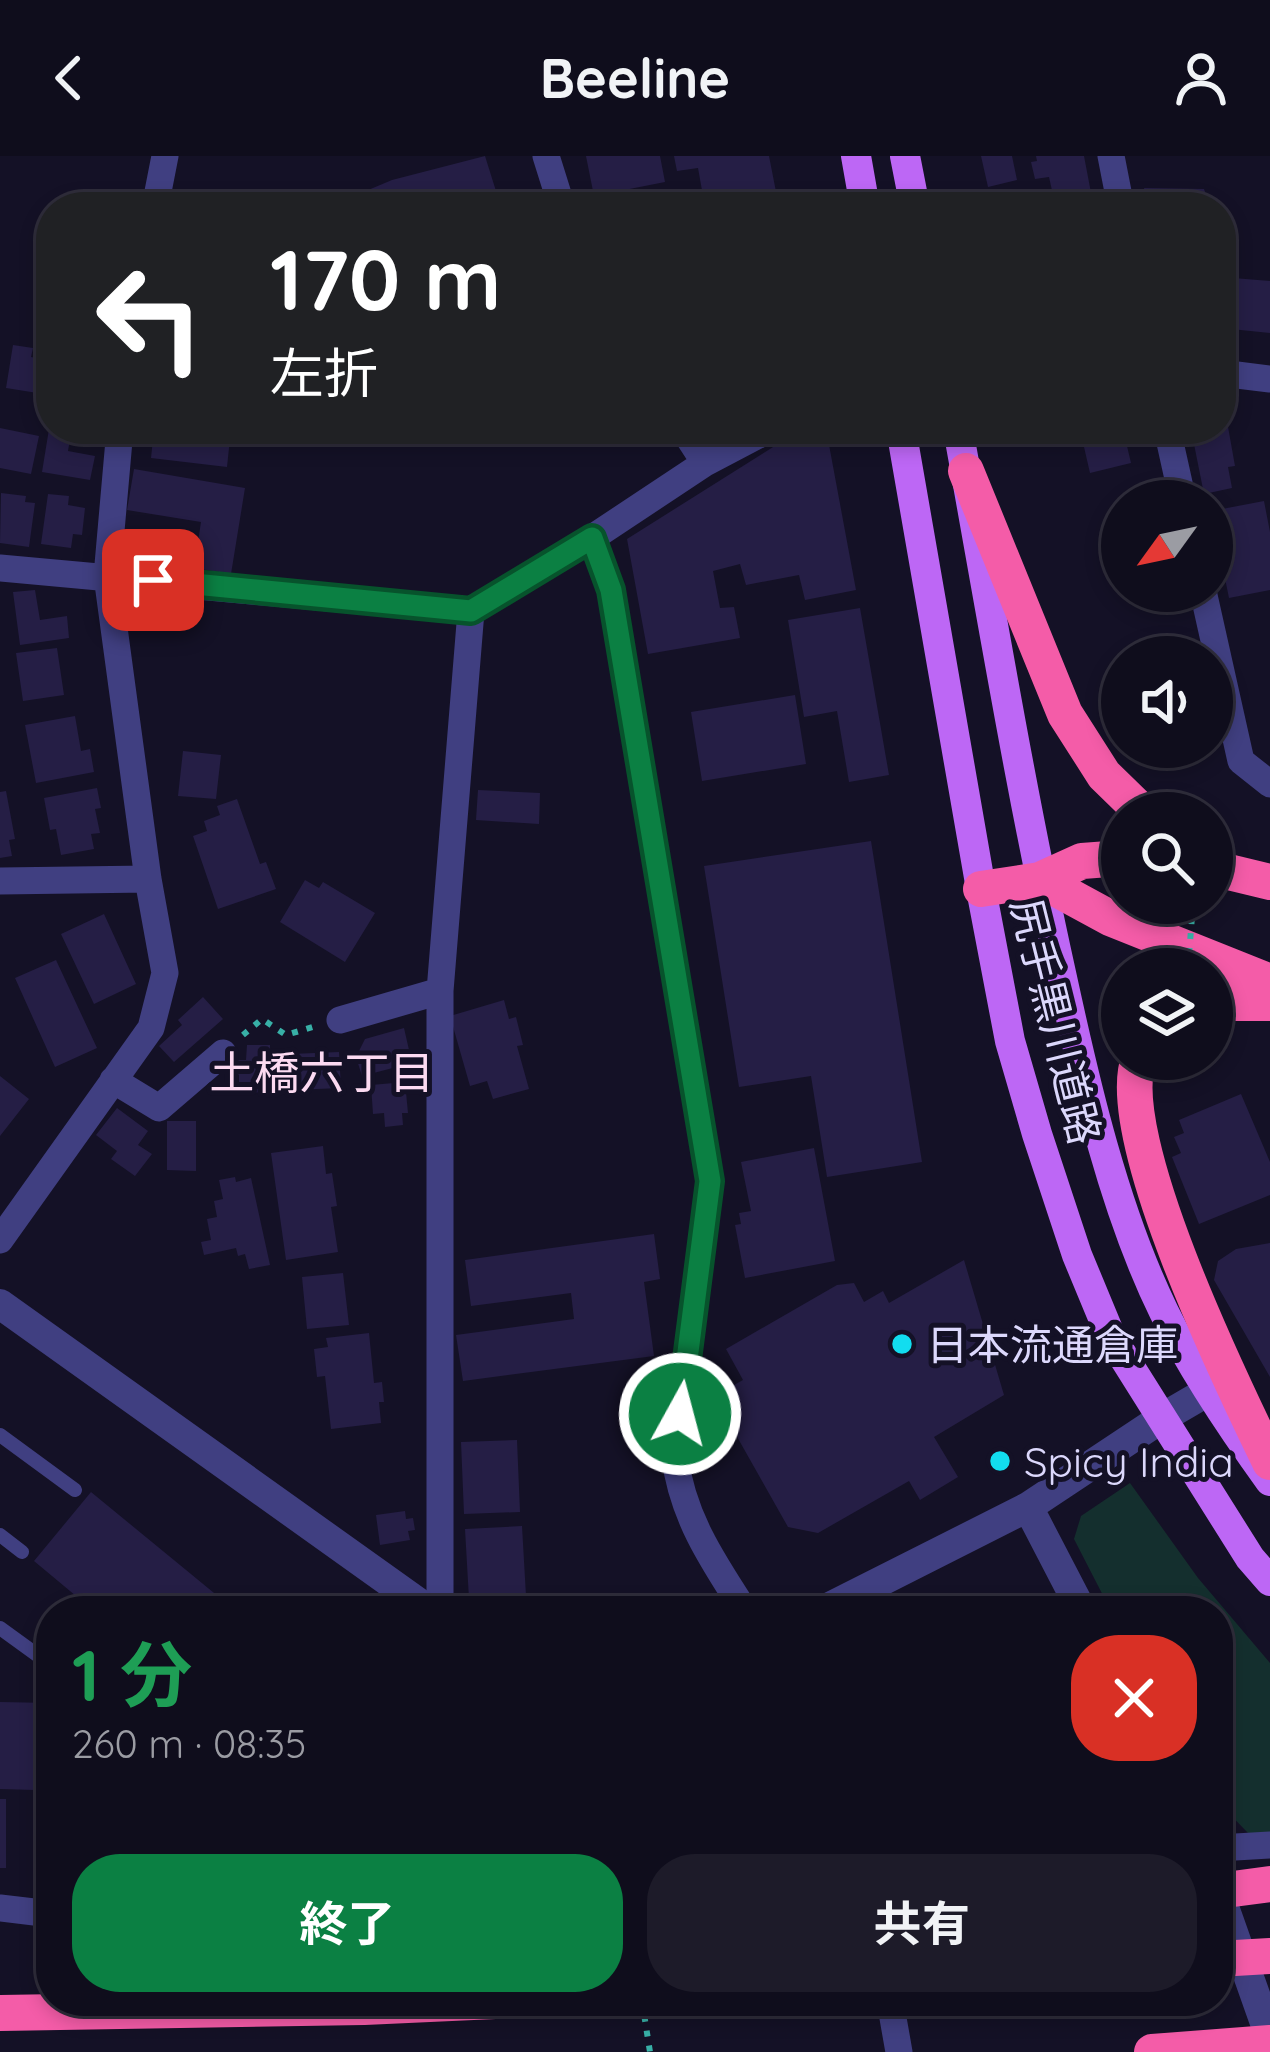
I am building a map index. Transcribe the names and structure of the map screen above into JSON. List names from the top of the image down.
{
  "streets": {
    "main road": ["尻手黒川道路"]
  },
  "districts": ["土橋六丁目"],
  "places": ["日本流通倉庫", "Spicy India"],
  "north": "bottom left",
  "page": {
    "header": "Beeline",
    "turn": ["170 m", "左折"],
    "heading": ["1 分", "260 m · 08:35"],
    "buttons": ["終了", "共有"]
  }
}
